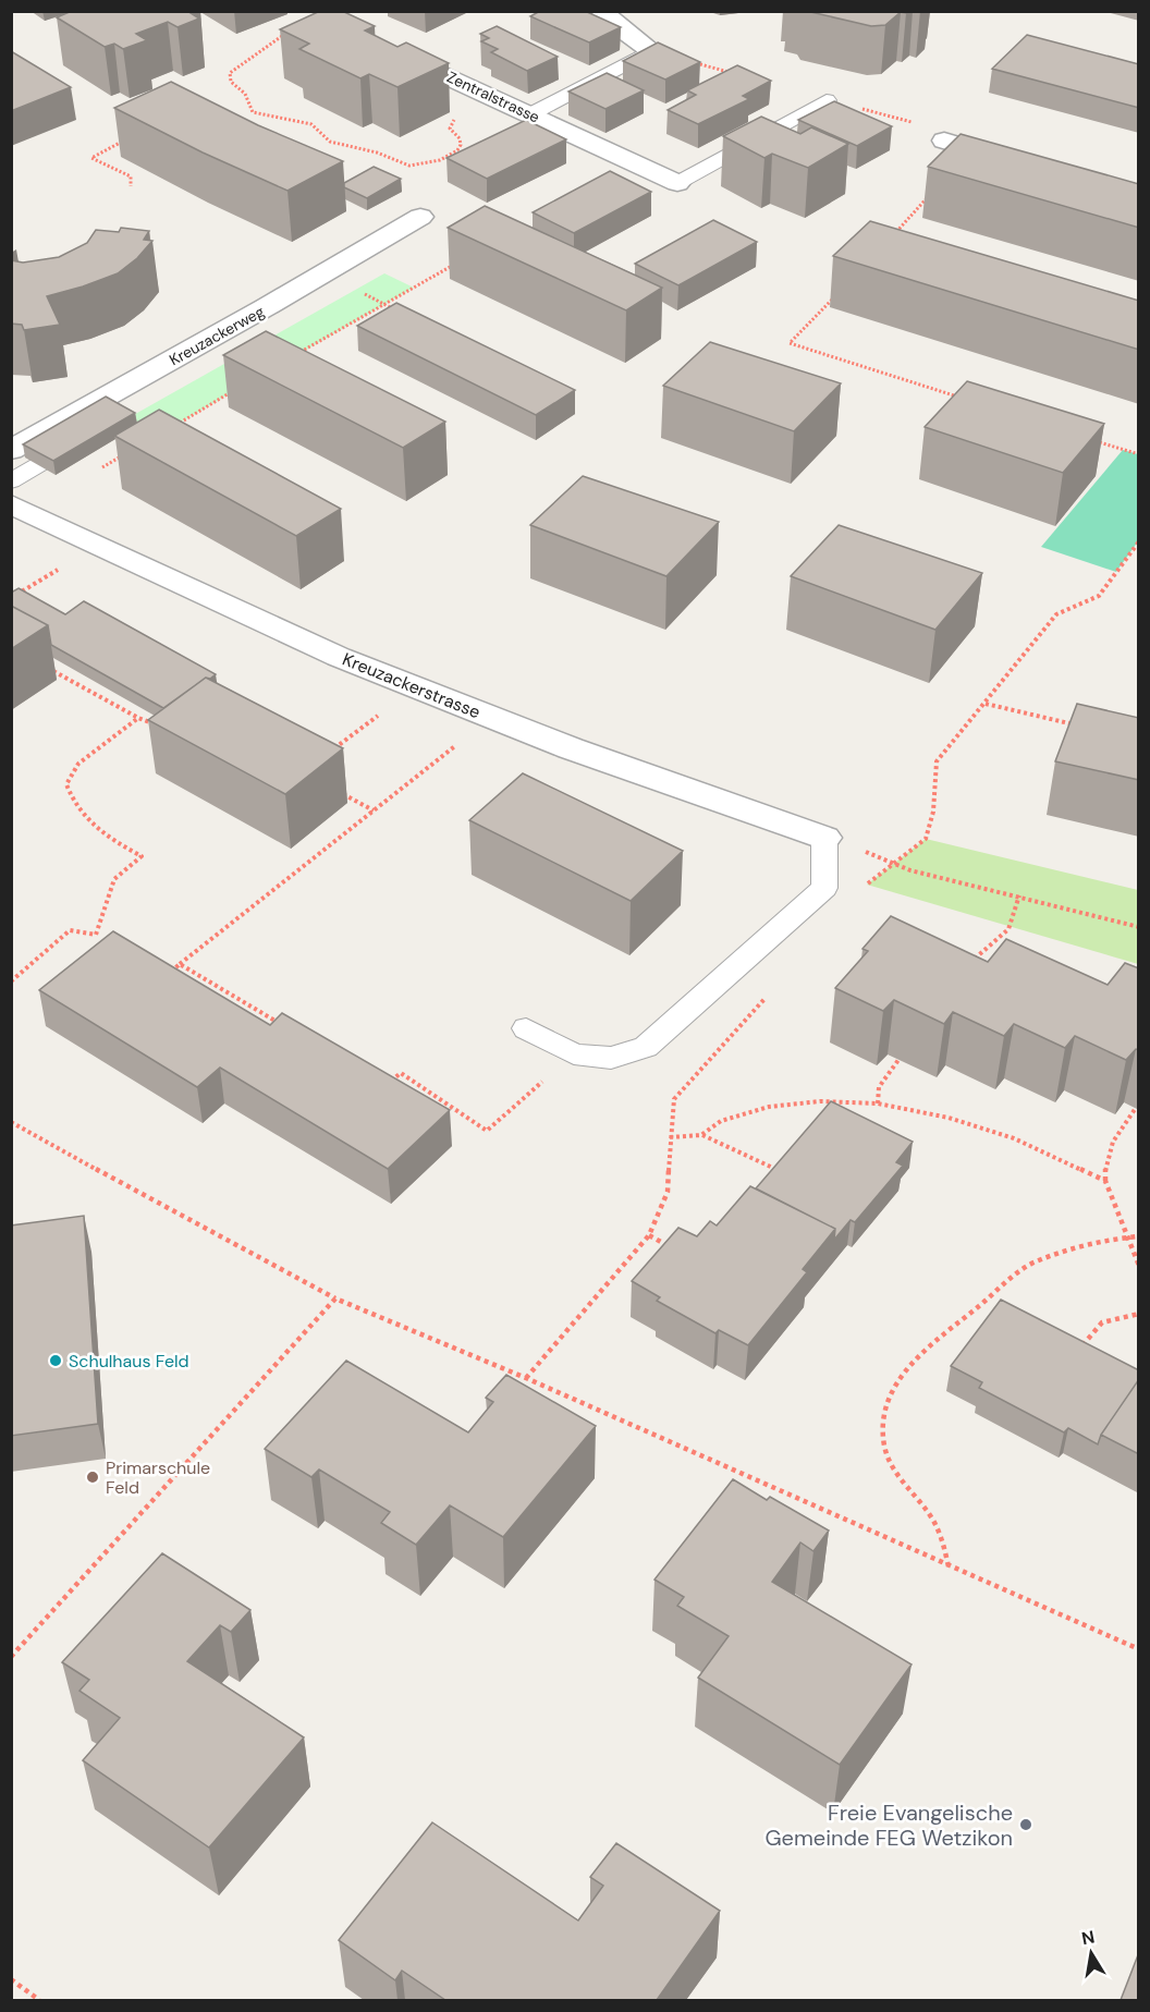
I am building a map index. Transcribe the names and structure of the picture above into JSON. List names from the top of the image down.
{
  "streets": {
    "street": ["Zentralstrasse", "Kreuzackerweg", "Kreuzackerstrasse"]
  },
  "places": ["Schulhaus Feld", "Primarschule Feld", "Freie Evangelische Gemeinde FEG Wetzikon"],
  "north": "top"
}
